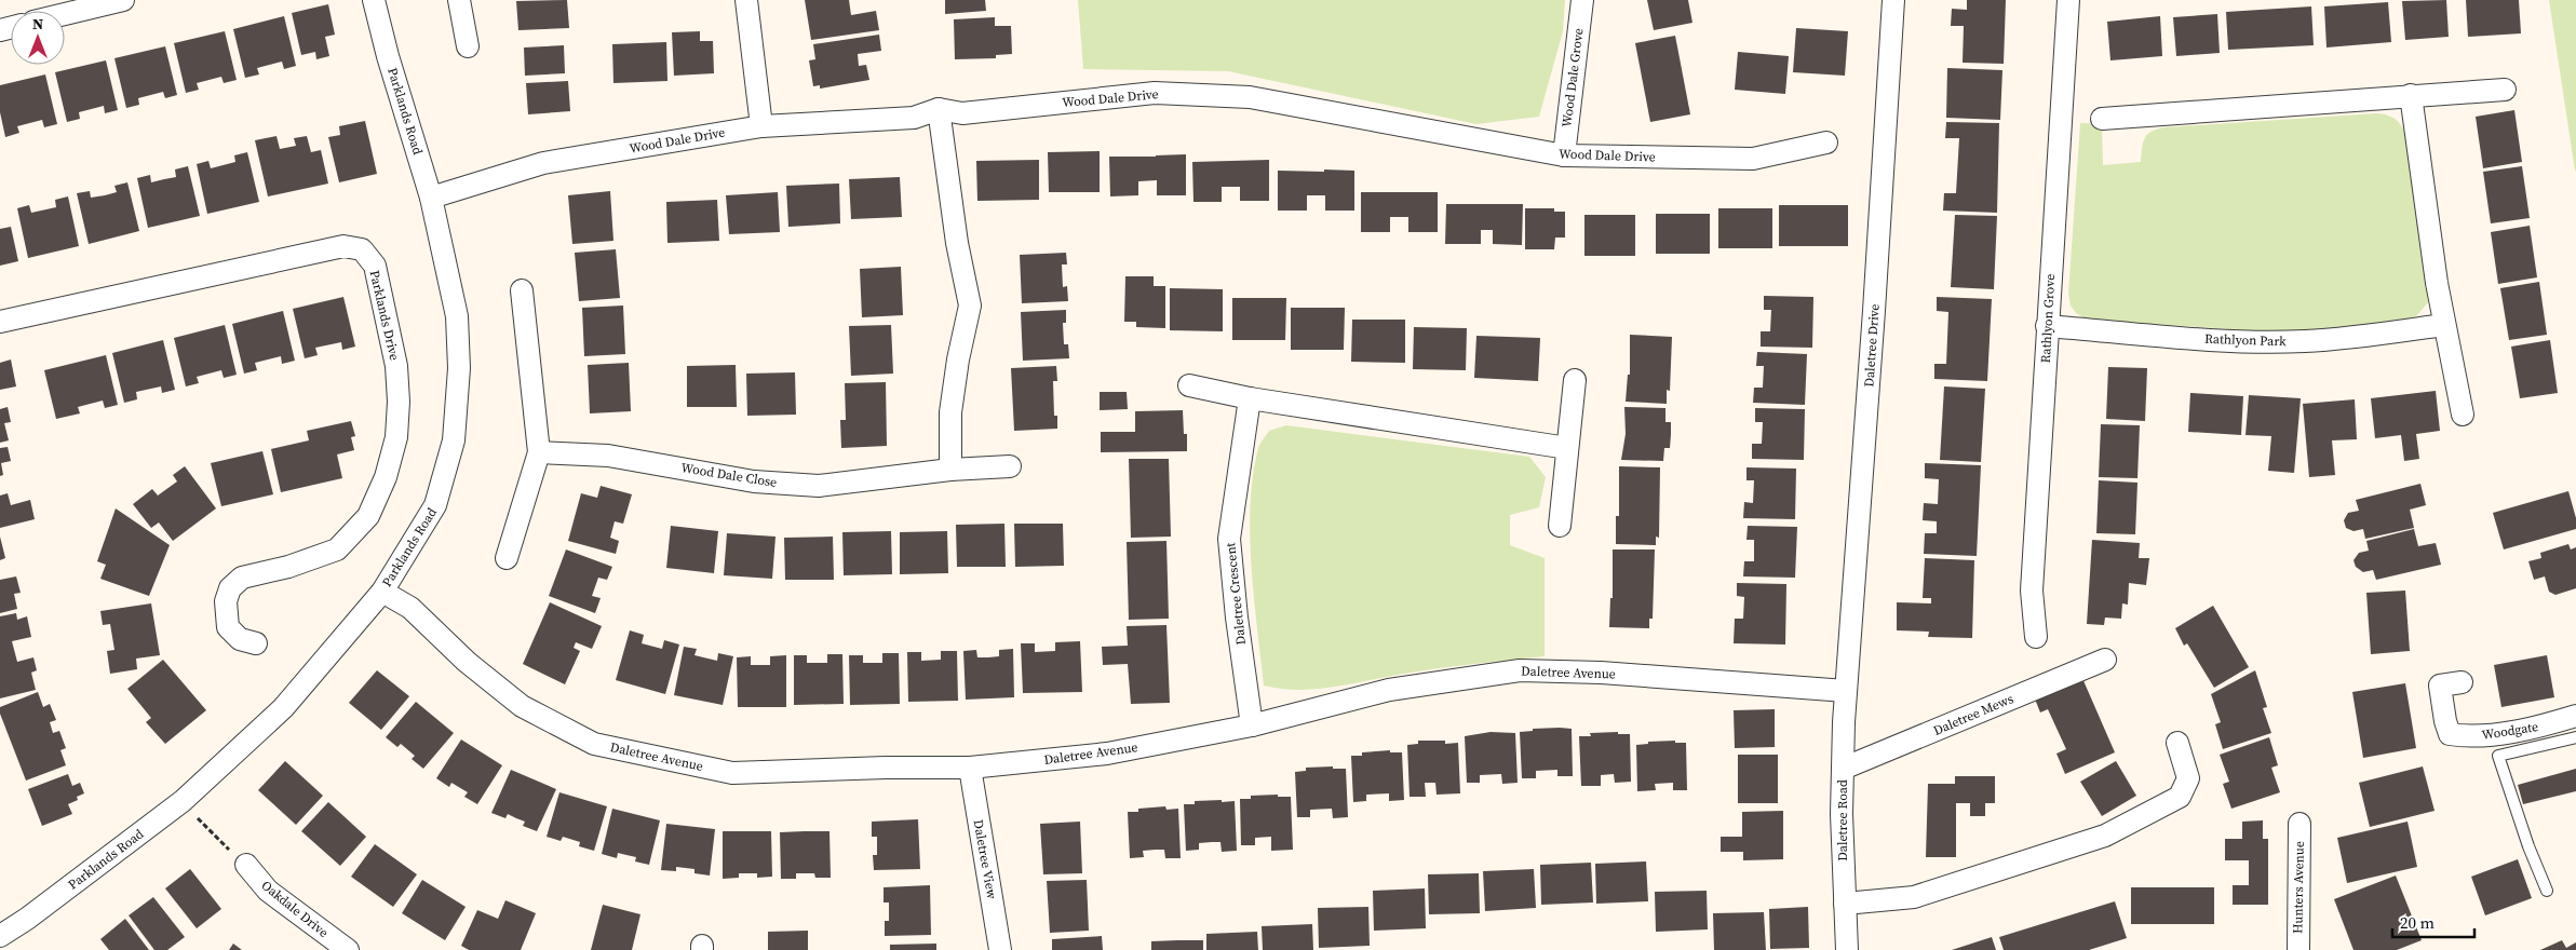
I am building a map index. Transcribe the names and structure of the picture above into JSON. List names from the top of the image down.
{
  "streets": {
    "street": [
      "Wood Dale Grove",
      "Wood Dale Drive",
      "Parklands Road",
      "Parklands Drive",
      "Rathlyon Grove",
      "Rathlyon Park",
      "Daletree Drive",
      "Wood Dale Close",
      "Daletree Crescent",
      "Daletree Avenue",
      "Daletree Mews",
      "Woodgate",
      "Daletree Road",
      "Daletree View",
      "Hunters Avenue",
      "Oakdale Drive"
    ]
  },
  "crossings": [
    ["Wood Dale Grove", "Wood Dale Drive"],
    ["Wood Dale Drive", "Parklands Road"],
    ["Parklands Road", "Daletree Avenue"],
    ["Rathlyon Grove", "Rathlyon Park"],
    ["Daletree Drive", "Daletree Avenue"],
    ["Daletree Drive", "Daletree Road"],
    ["Daletree Crescent", "Daletree Avenue"],
    ["Daletree Avenue", "Daletree Road"],
    ["Daletree Avenue", "Daletree View"],
    ["Daletree Mews", "Daletree Road"]
  ],
  "scale_bar": "20 m",
  "north": "top"
}
